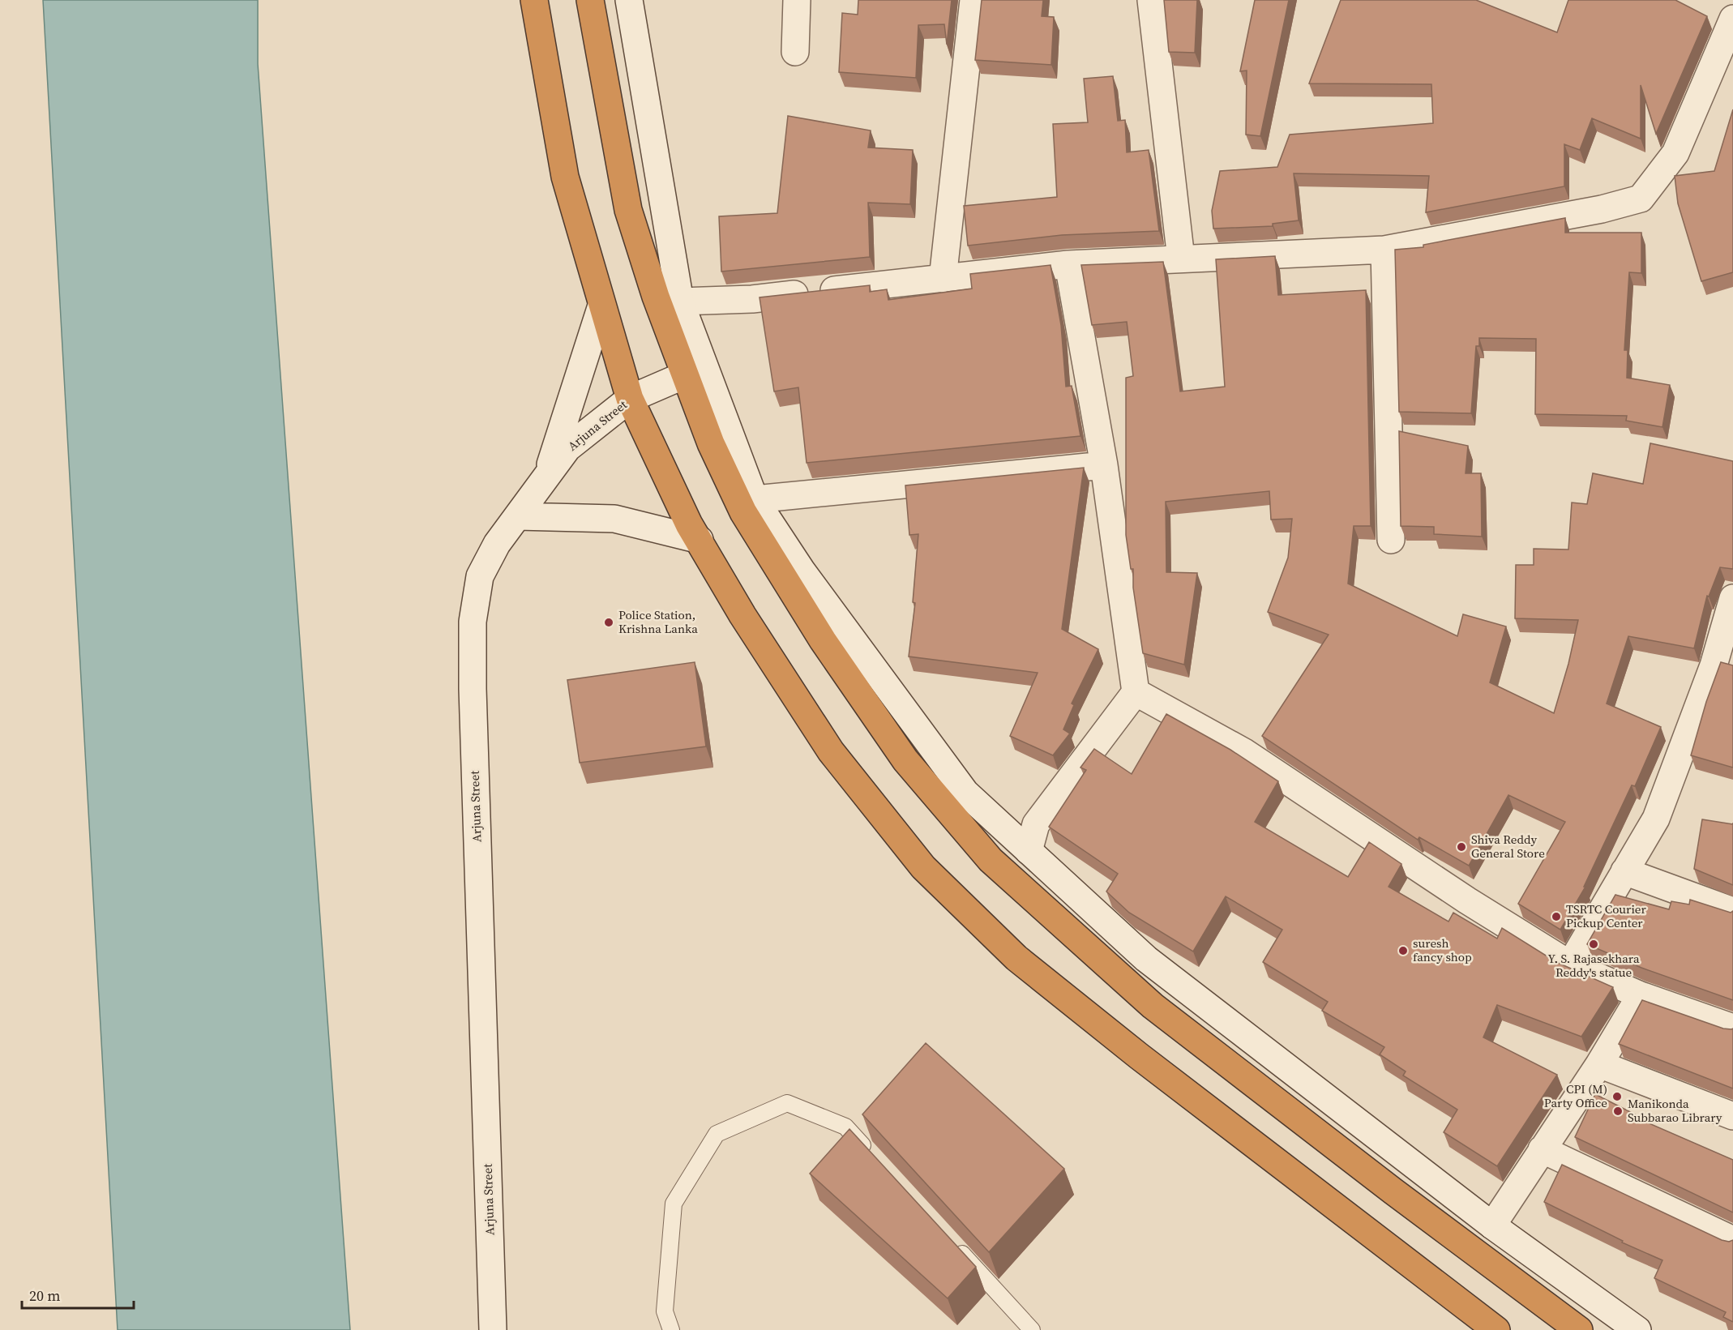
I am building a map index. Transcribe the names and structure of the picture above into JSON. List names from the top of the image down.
{
  "streets": {
    "street": ["Arjuna Street"]
  },
  "places": [
    "Police Station, Krishna Lanka",
    "Shiva Reddy General Store",
    "TSRTC Courier Pickup Center",
    "Y. S. Rajasekhara Reddy's statue",
    "suresh fancy shop",
    "CPI (M) Party Office",
    "Manikonda Subbarao Library"
  ],
  "scale_bar": "20 m"
}
